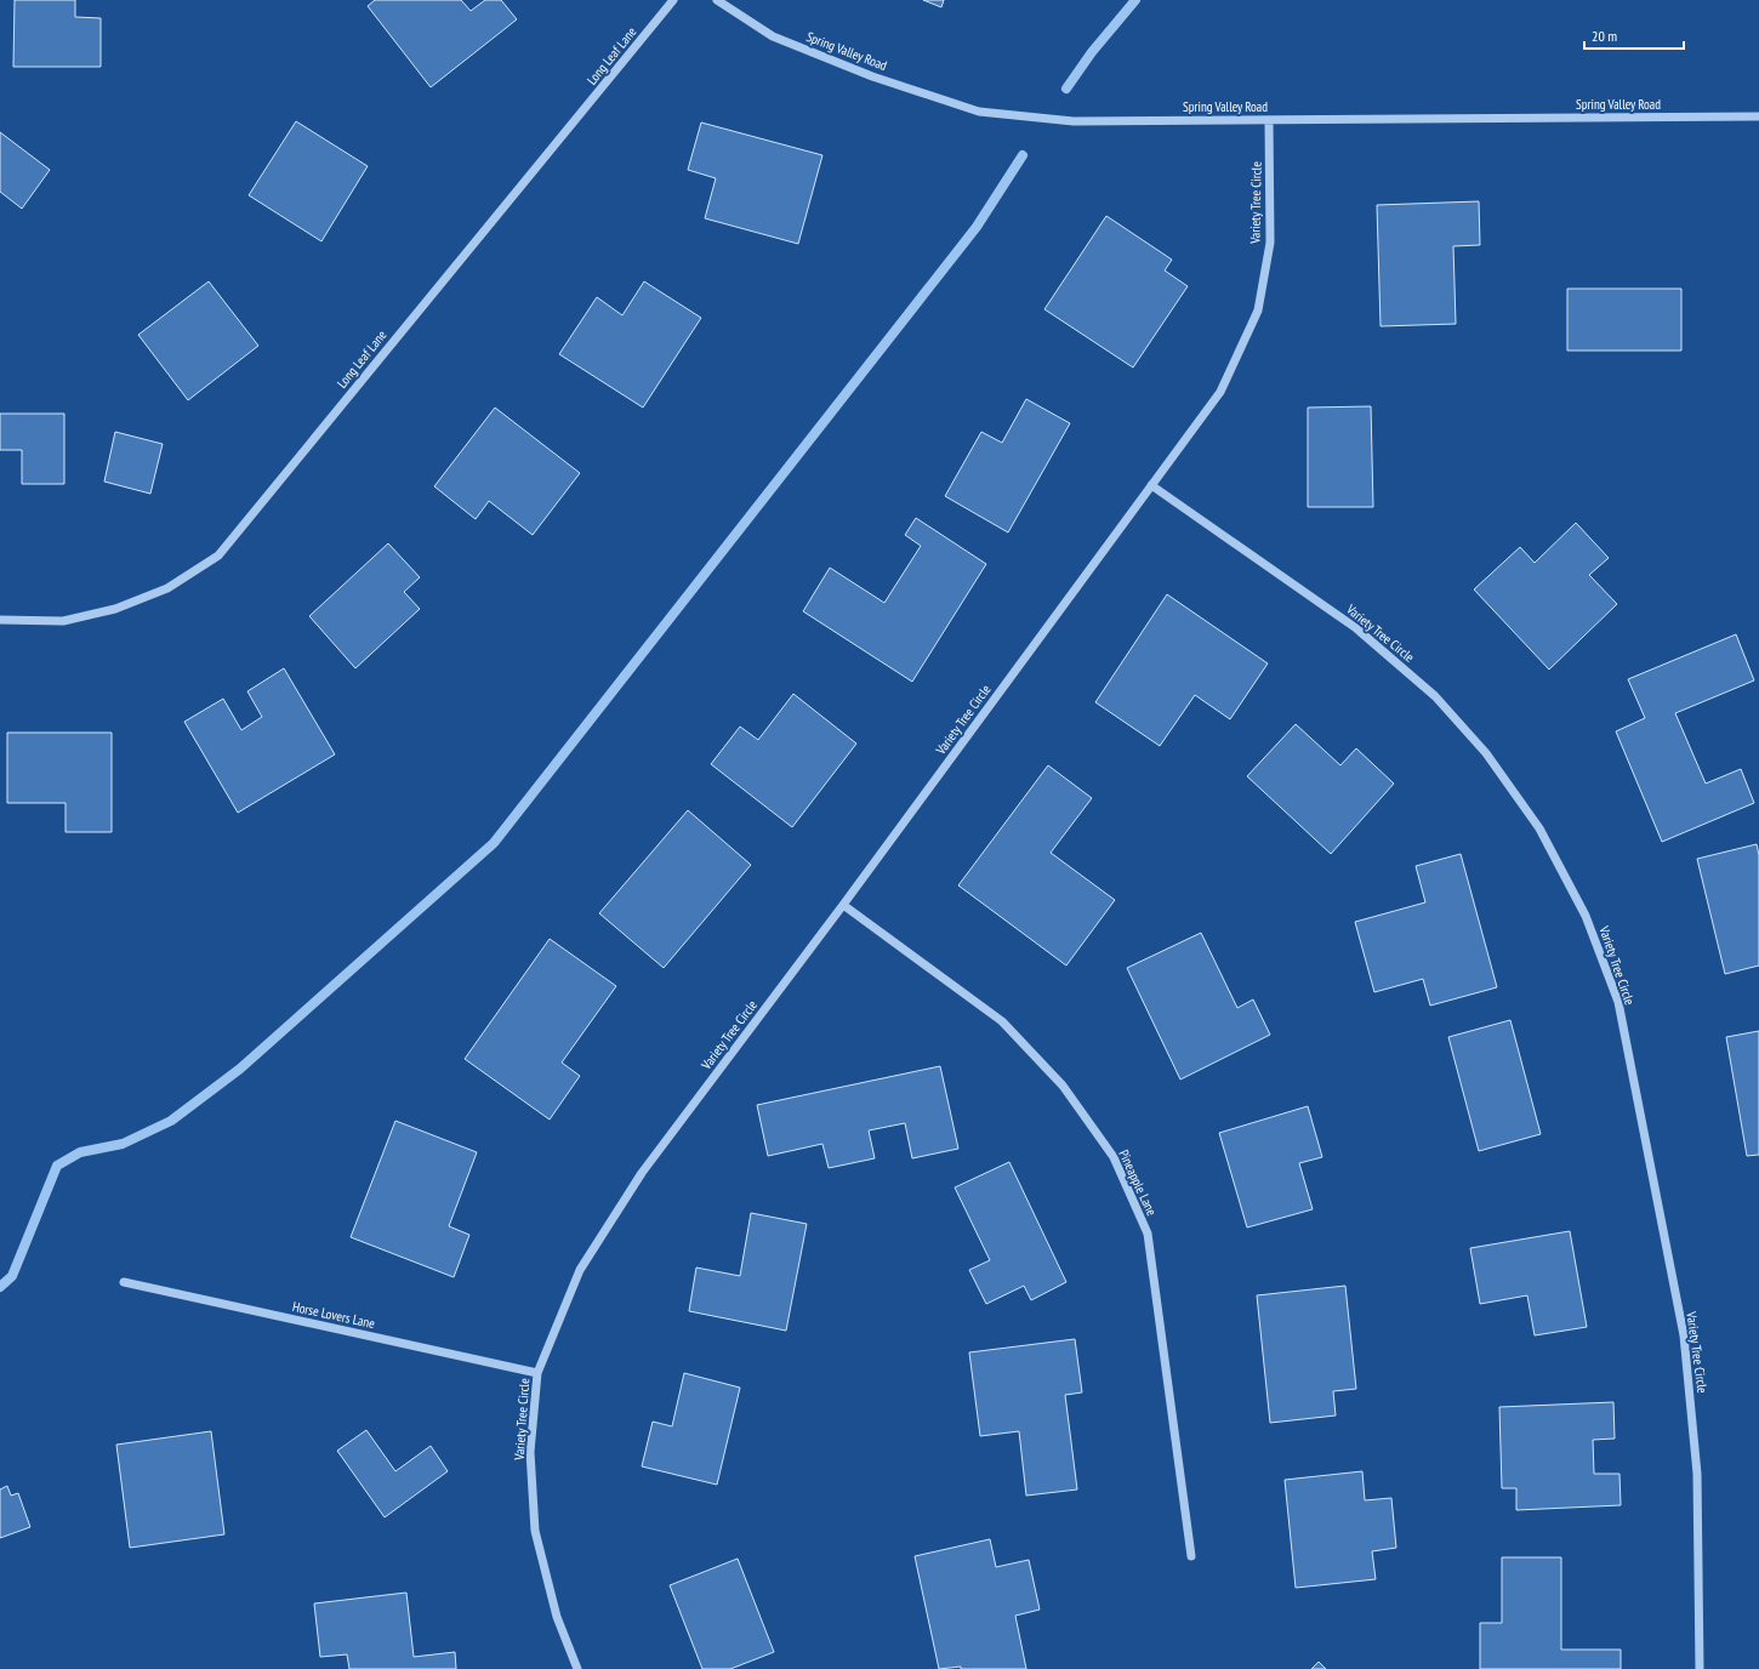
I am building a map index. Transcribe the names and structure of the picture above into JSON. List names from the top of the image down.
{
  "streets": {
    "street": [
      "Spring Valley Road",
      "Long Leaf Lane",
      "Variety Tree Circle",
      "Pineapple Lane",
      "Horse Lovers Lane"
    ]
  },
  "crossings": [
    ["Spring Valley Road", "Variety Tree Circle"],
    ["Variety Tree Circle", "Pineapple Lane"],
    ["Variety Tree Circle", "Horse Lovers Lane"]
  ],
  "scale_bar": "20 m"
}
